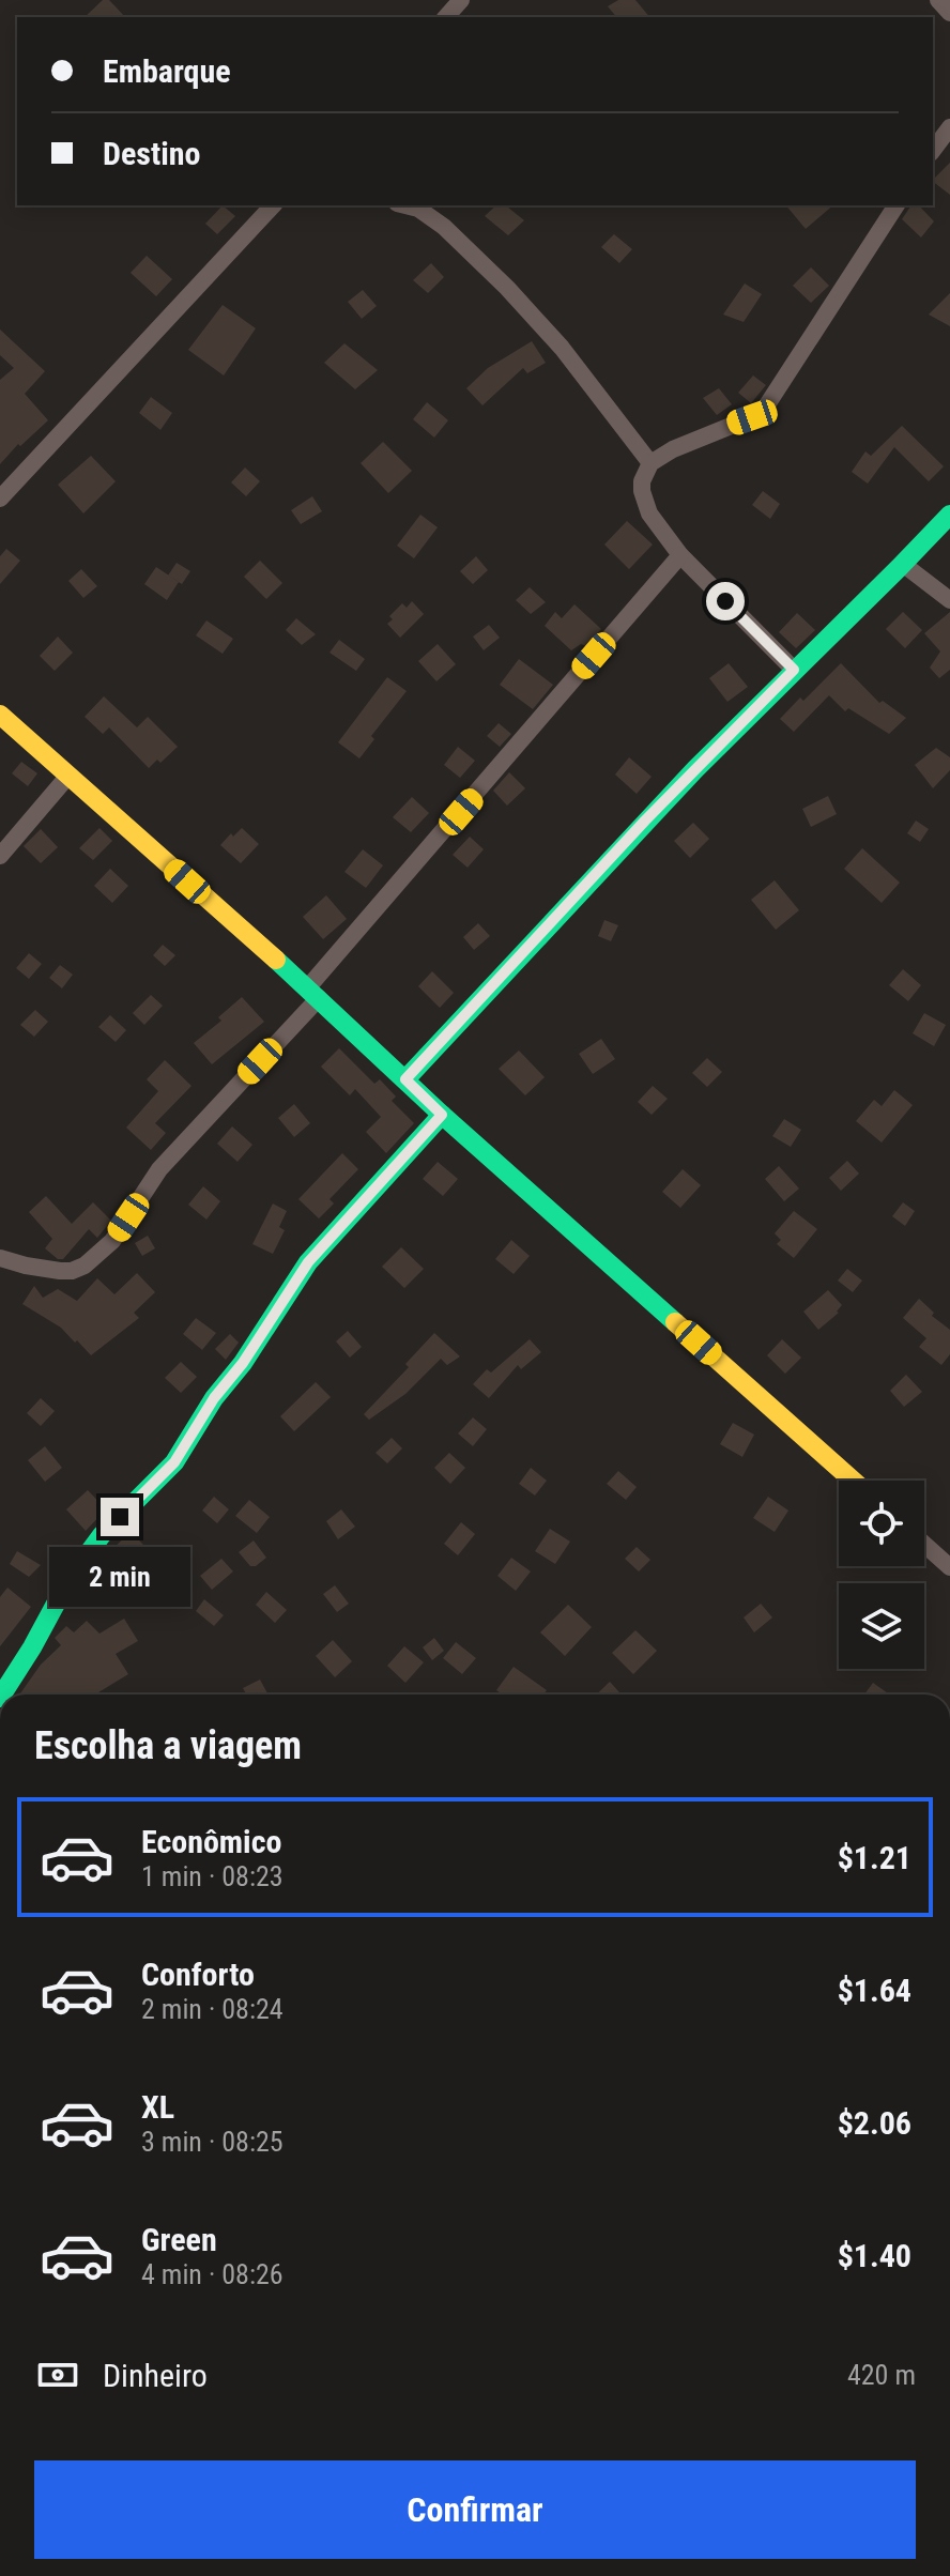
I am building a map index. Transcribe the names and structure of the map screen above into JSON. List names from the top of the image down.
{
  "page": {
    "banner": ["Embarque", "Destino"],
    "bubble": "2 min",
    "heading": "Escolha a viagem",
    "list": [
      {
        "name": "Econômico",
        "note": "1 min · 08:23",
        "value": "$1.21"
      },
      {
        "name": "Conforto",
        "note": "2 min · 08:24",
        "value": "$1.64"
      },
      {
        "name": "XL",
        "note": "3 min · 08:25",
        "value": "$2.06"
      },
      {
        "name": "Green",
        "note": "4 min · 08:26",
        "value": "$1.40"
      }
    ],
    "pay": ["Dinheiro", "420 m"],
    "buttons": "Confirmar"
  }
}
